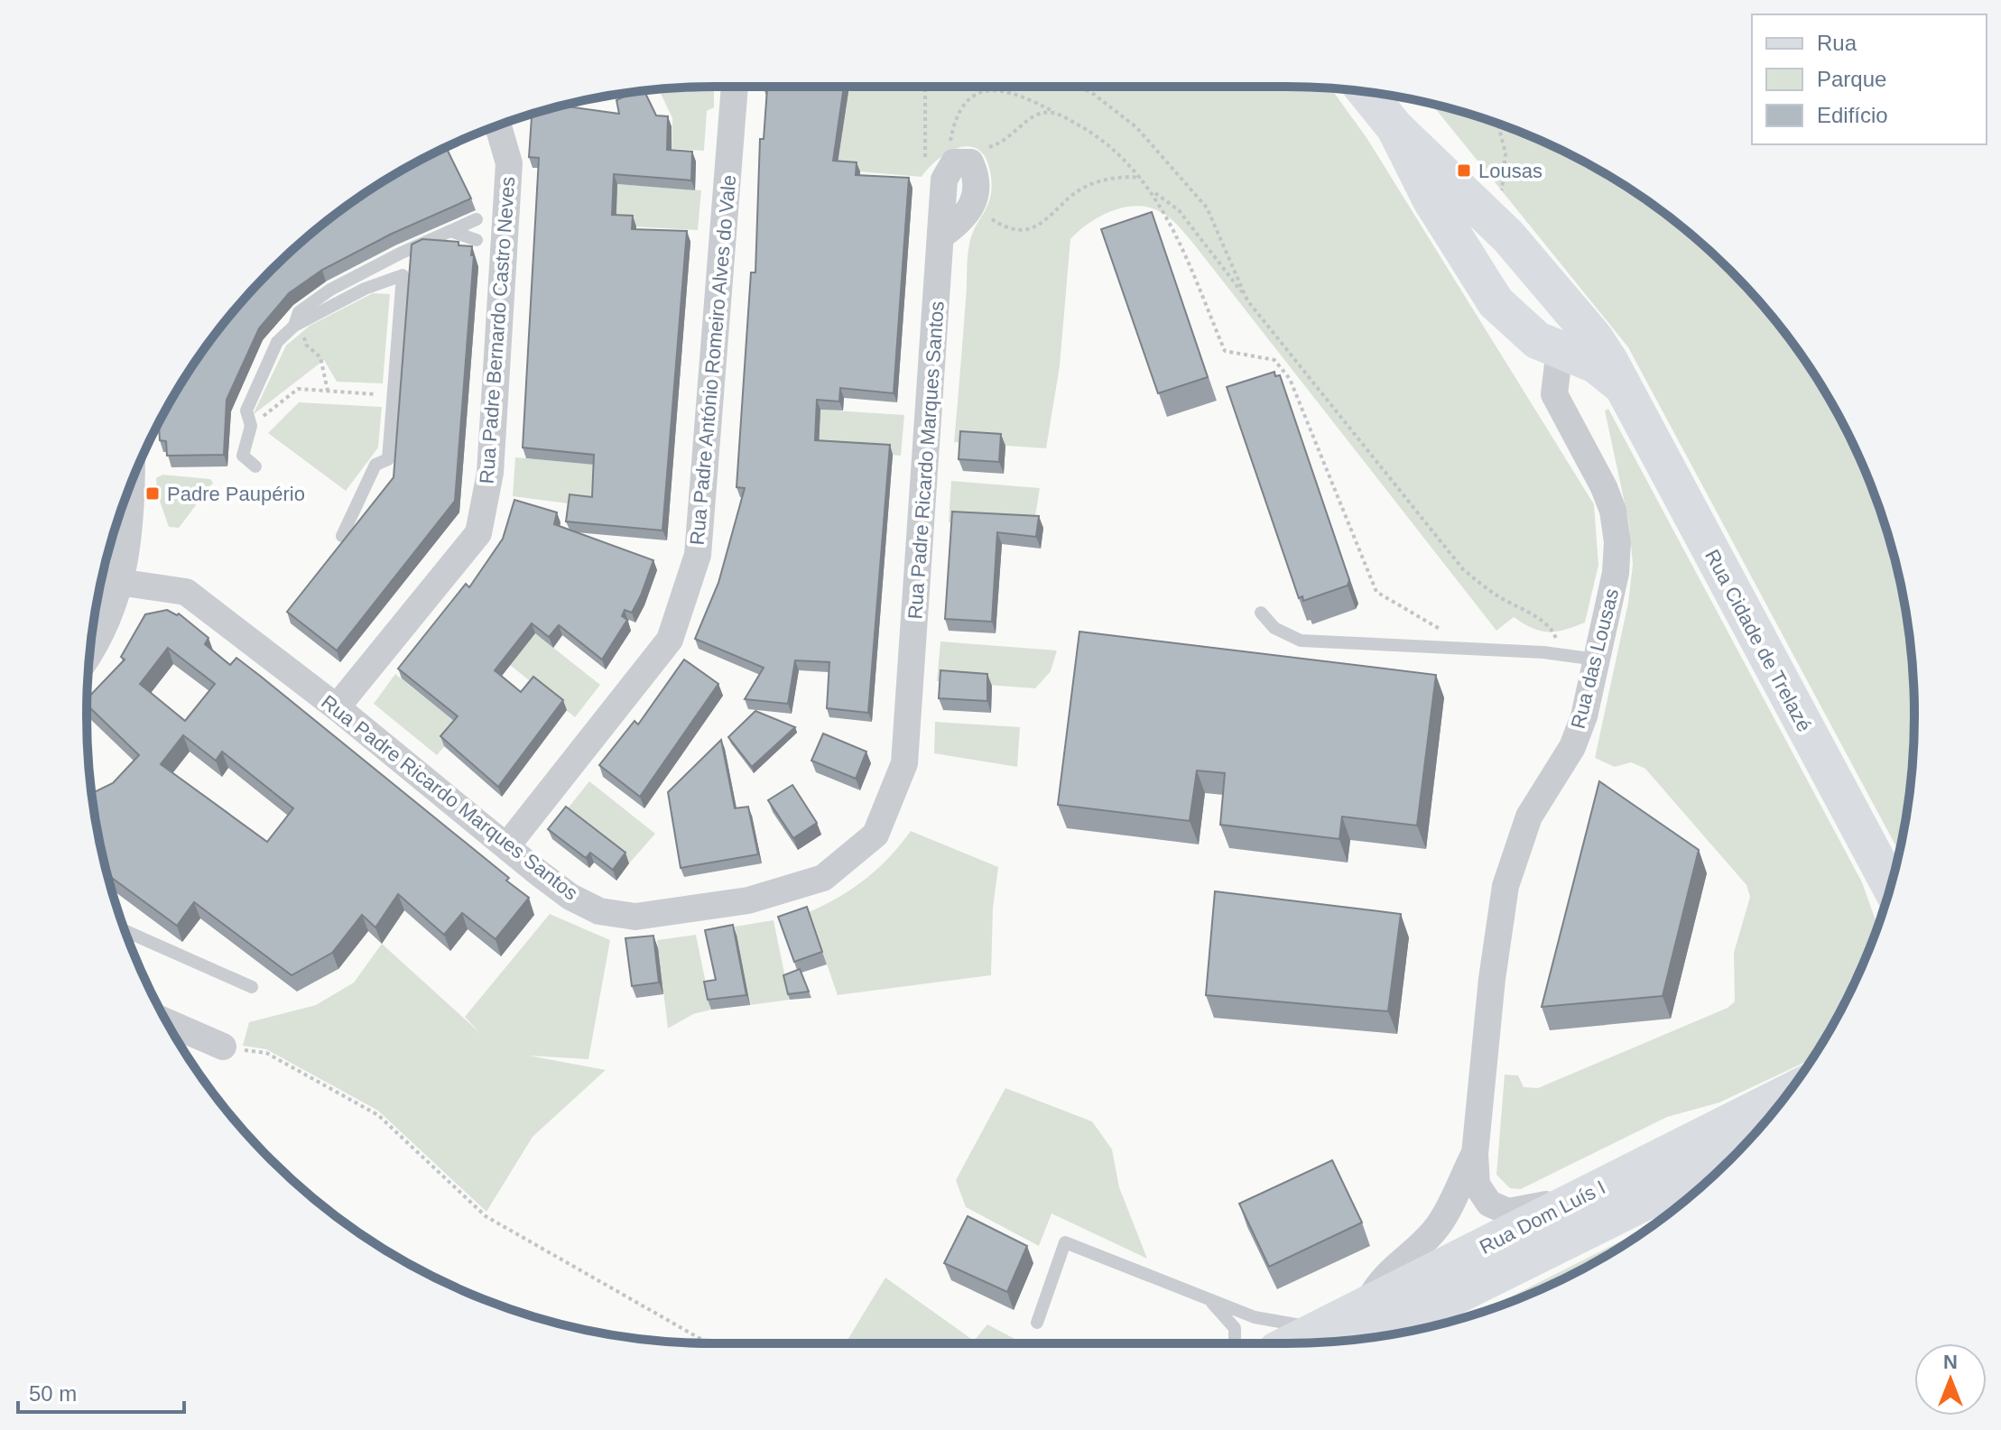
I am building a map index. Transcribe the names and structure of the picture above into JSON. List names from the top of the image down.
{
  "streets": {
    "street": [
      "Rua Padre Bernardo Castro Neves",
      "Rua Padre António Romeiro Alves do Vale",
      "Rua Padre Ricardo Marques Santos",
      "Rua Cidade de Trelazé",
      "Rua das Lousas",
      "Rua Dom Luís I"
    ]
  },
  "crossings": [
    ["Rua Padre Bernardo Castro Neves", "Rua Padre Ricardo Marques Santos"],
    ["Rua Padre António Romeiro Alves do Vale", "Rua Padre Ricardo Marques Santos"],
    ["Rua Cidade de Trelazé", "Rua das Lousas"],
    ["Rua das Lousas", "Rua Dom Luís I"]
  ],
  "places": {
    "transit": ["Lousas", "Padre Paupério"]
  },
  "legend": ["Rua", "Parque", "Edifício"],
  "scale_bar": "50 m",
  "north": "top"
}
